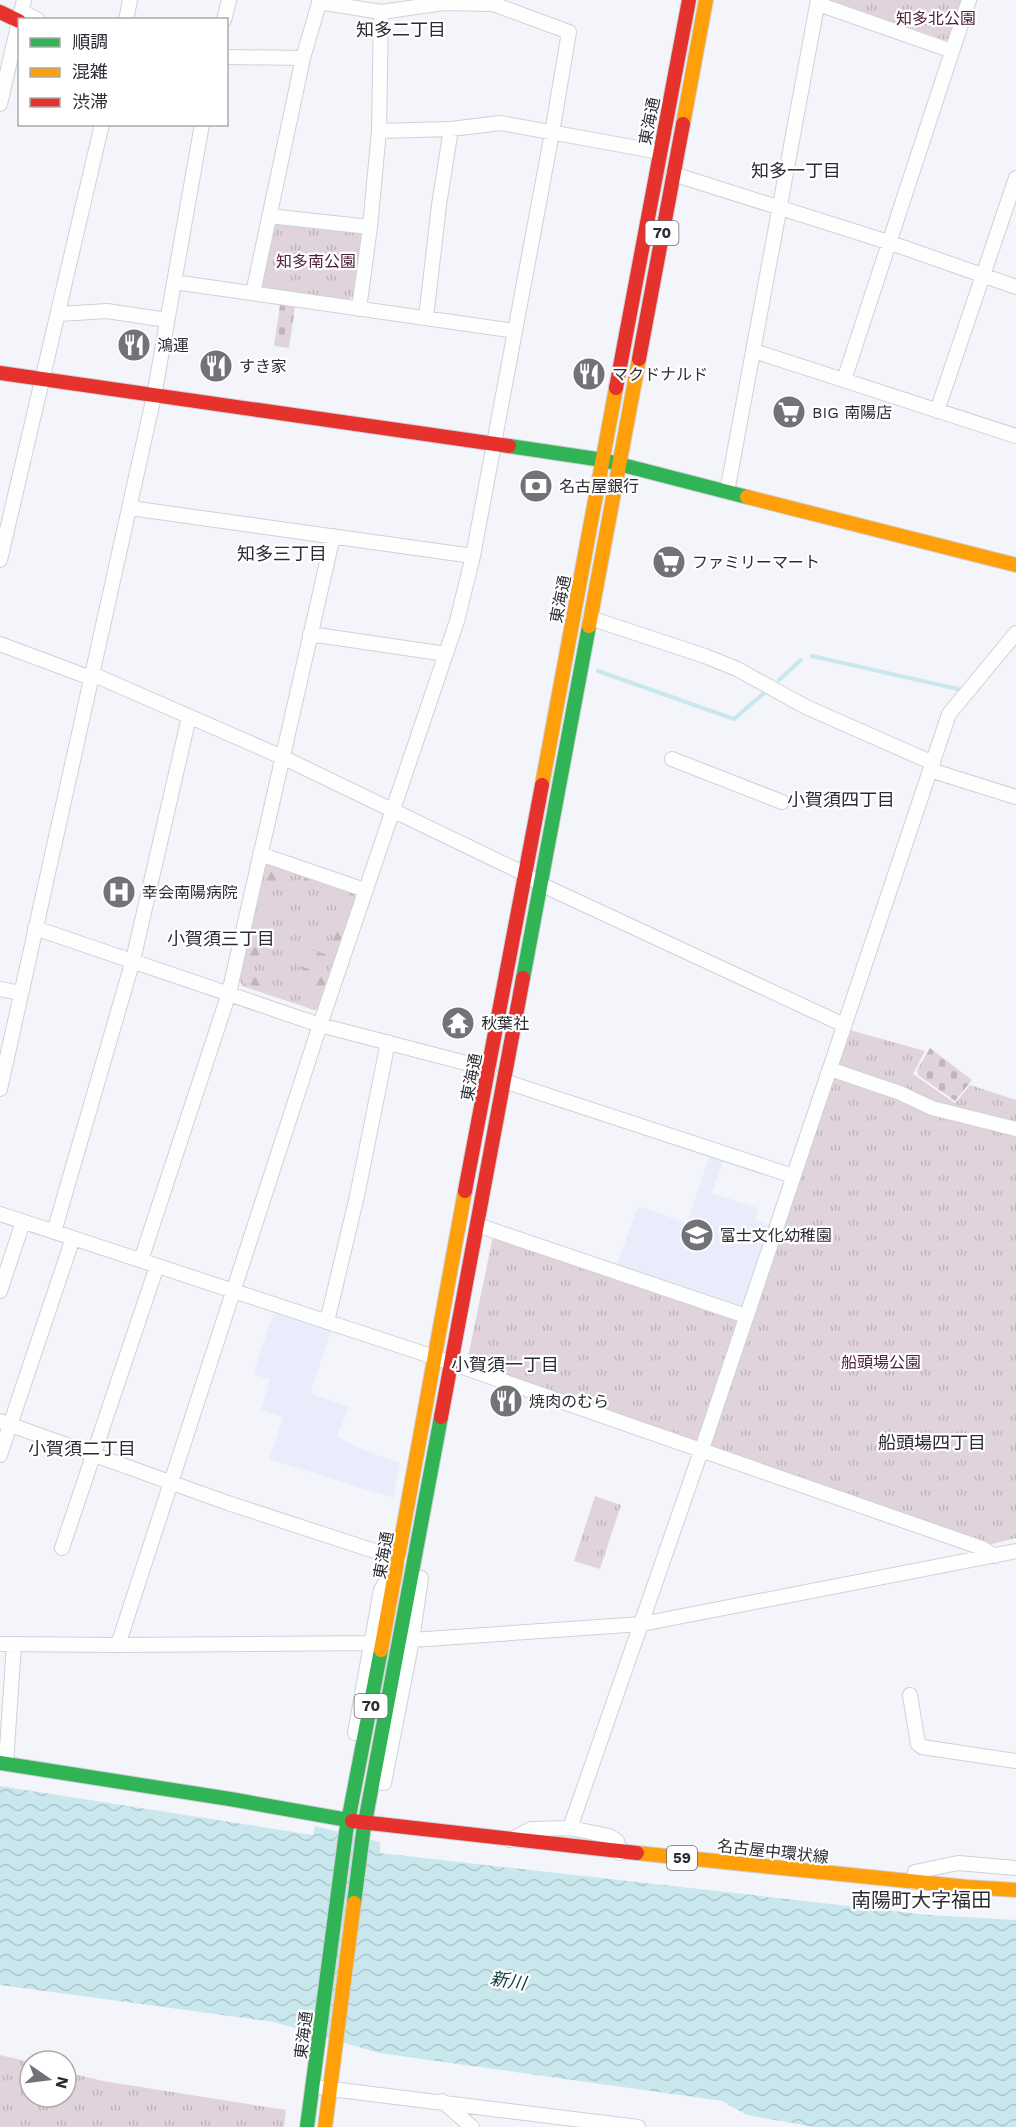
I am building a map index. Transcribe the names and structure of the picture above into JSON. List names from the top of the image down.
{
  "streets": {
    "main road": [
      "東海通",
      "70",
      "名古屋中環状線",
      "59"
    ]
  },
  "crossings": [
    ["東海通", "名古屋中環状線"]
  ],
  "districts": [
    "知多二丁目",
    "知多一丁目",
    "知多三丁目",
    "小賀須四丁目",
    "小賀須三丁目",
    "小賀須一丁目",
    "船頭場四丁目",
    "小賀須二丁目",
    "南陽町大字福田"
  ],
  "water": ["新川"],
  "parks": ["知多北公園", "知多南公園", "船頭場公園"],
  "places": {
    "restaurant": [
      "鴻運",
      "すき家",
      "マクドナルド",
      "焼肉のむら"
    ],
    "supermarket": ["BIG 南陽店", "ファミリーマート"],
    "bank": ["名古屋銀行"],
    "hospital": ["幸会南陽病院"],
    "temple": ["秋葉社"],
    "school or university": ["富士文化幼稚園"]
  },
  "legend": ["順調", "混雑", "渋滞"],
  "north": "right"
}
